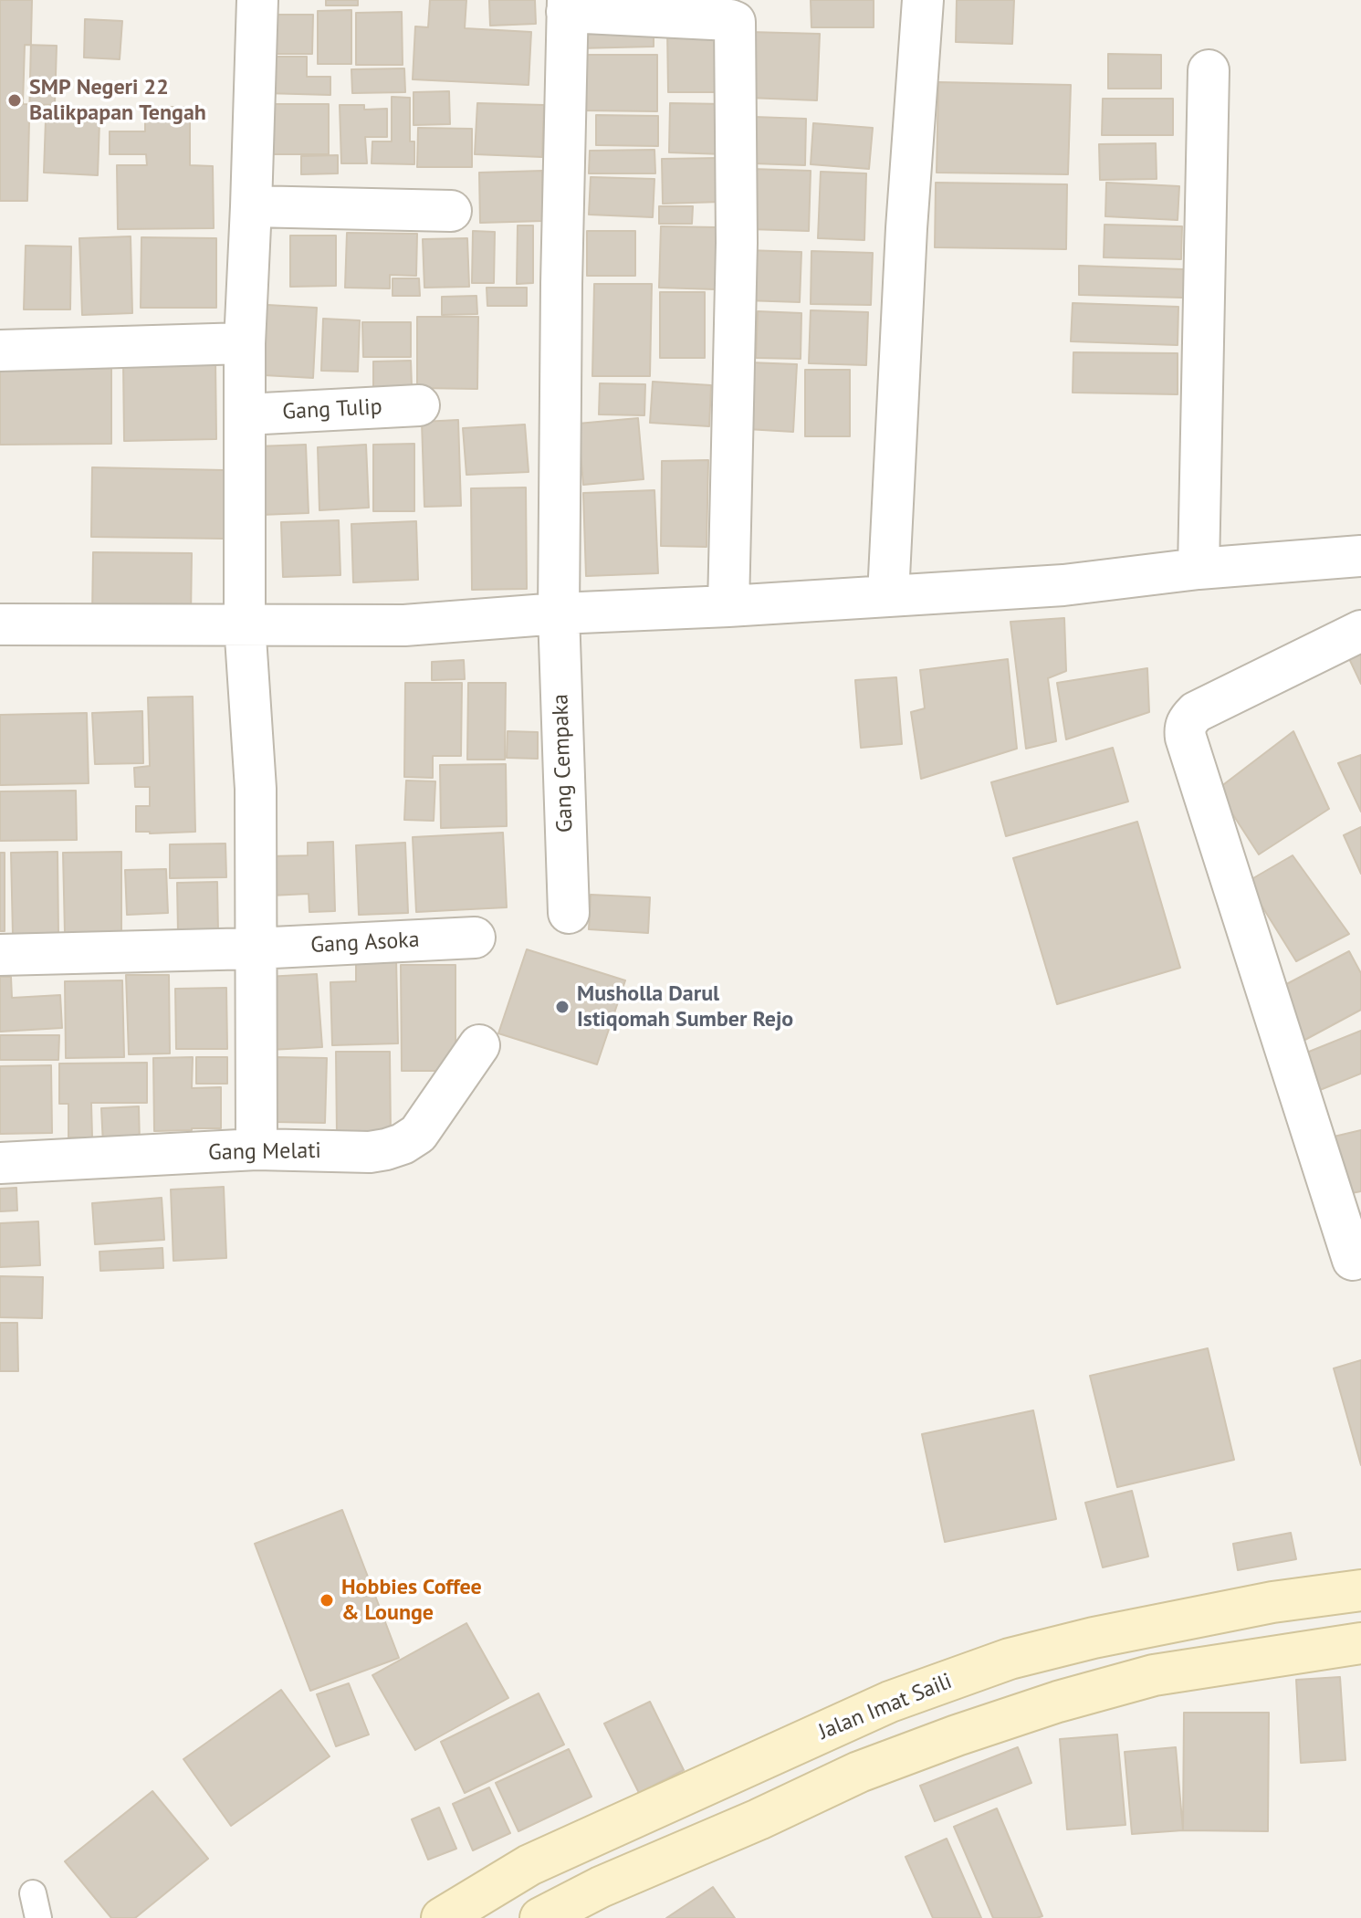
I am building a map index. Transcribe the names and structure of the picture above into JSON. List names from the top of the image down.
{
  "streets": {
    "main road": ["Jalan Imat Saili"],
    "street": [
      "Gang Tulip",
      "Gang Cempaka",
      "Gang Asoka",
      "Gang Melati"
    ]
  },
  "places": ["SMP Negeri 22 Balikpapan Tengah", "Musholla Darul Istiqomah Sumber Rejo", "Hobbies Coffee & Lounge"]
}
